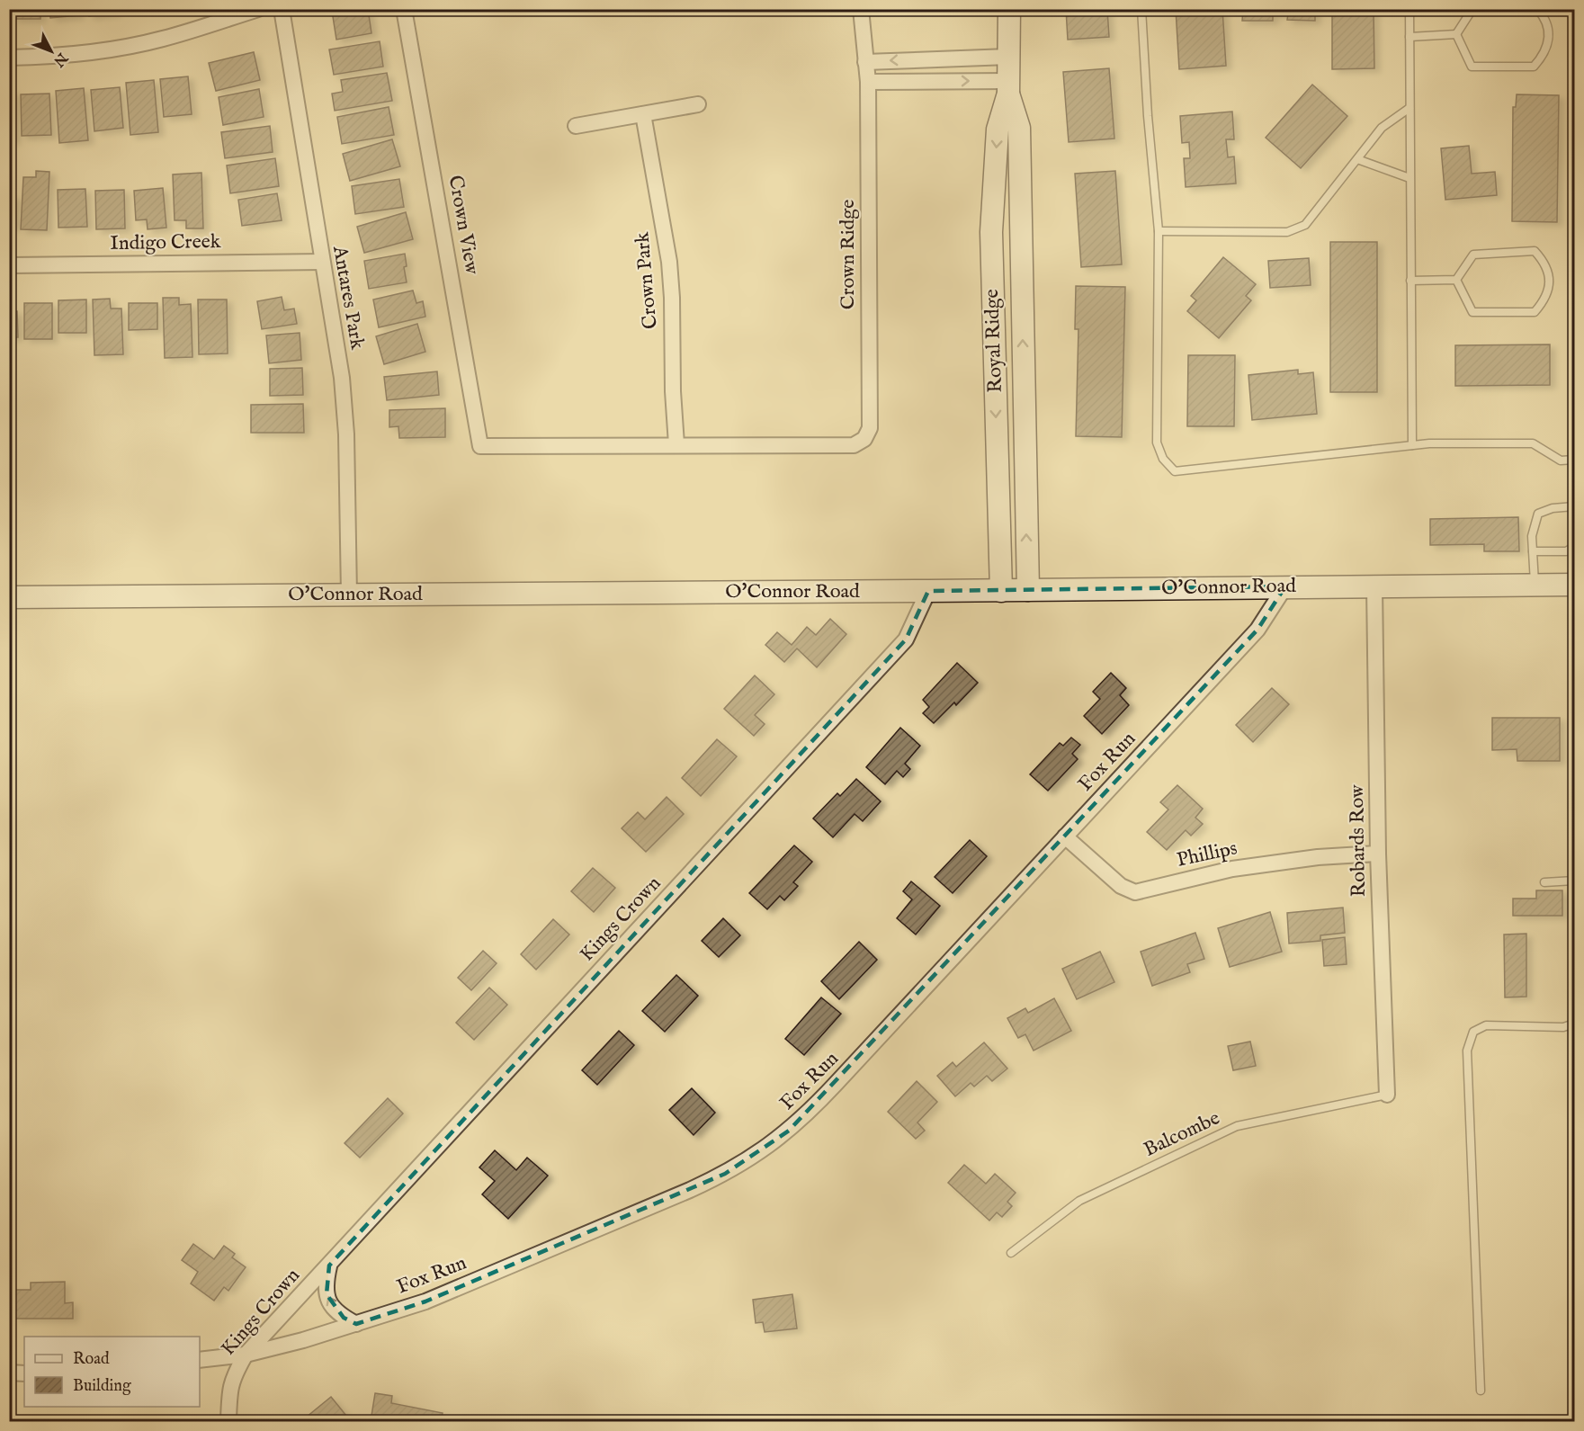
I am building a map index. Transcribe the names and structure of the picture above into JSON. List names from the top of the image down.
{
  "streets": {
    "main road": ["Royal Ridge", "O'Connor Road"],
    "street": [
      "Crown View",
      "Indigo Creek",
      "Crown Ridge",
      "Crown Park",
      "Antares Park",
      "Fox Run",
      "Robards Row",
      "Phillips",
      "Kings Crown"
    ],
    "lane": ["Balcombe"]
  },
  "crossings": [
    ["Crown View", "Crown Ridge"],
    ["Crown View", "Crown Park"],
    ["Indigo Creek", "Antares Park"],
    ["Crown Ridge", "Crown Park"],
    ["Antares Park", "O'Connor Road"],
    ["Royal Ridge", "O'Connor Road"],
    ["O'Connor Road", "Fox Run"],
    ["O'Connor Road", "Robards Row"],
    ["O'Connor Road", "Kings Crown"],
    ["Fox Run", "Phillips"],
    ["Fox Run", "Kings Crown"],
    ["Robards Row", "Phillips"],
    ["Robards Row", "Balcombe"]
  ],
  "legend": ["Road", "Building"],
  "north": "bottom right"
}
